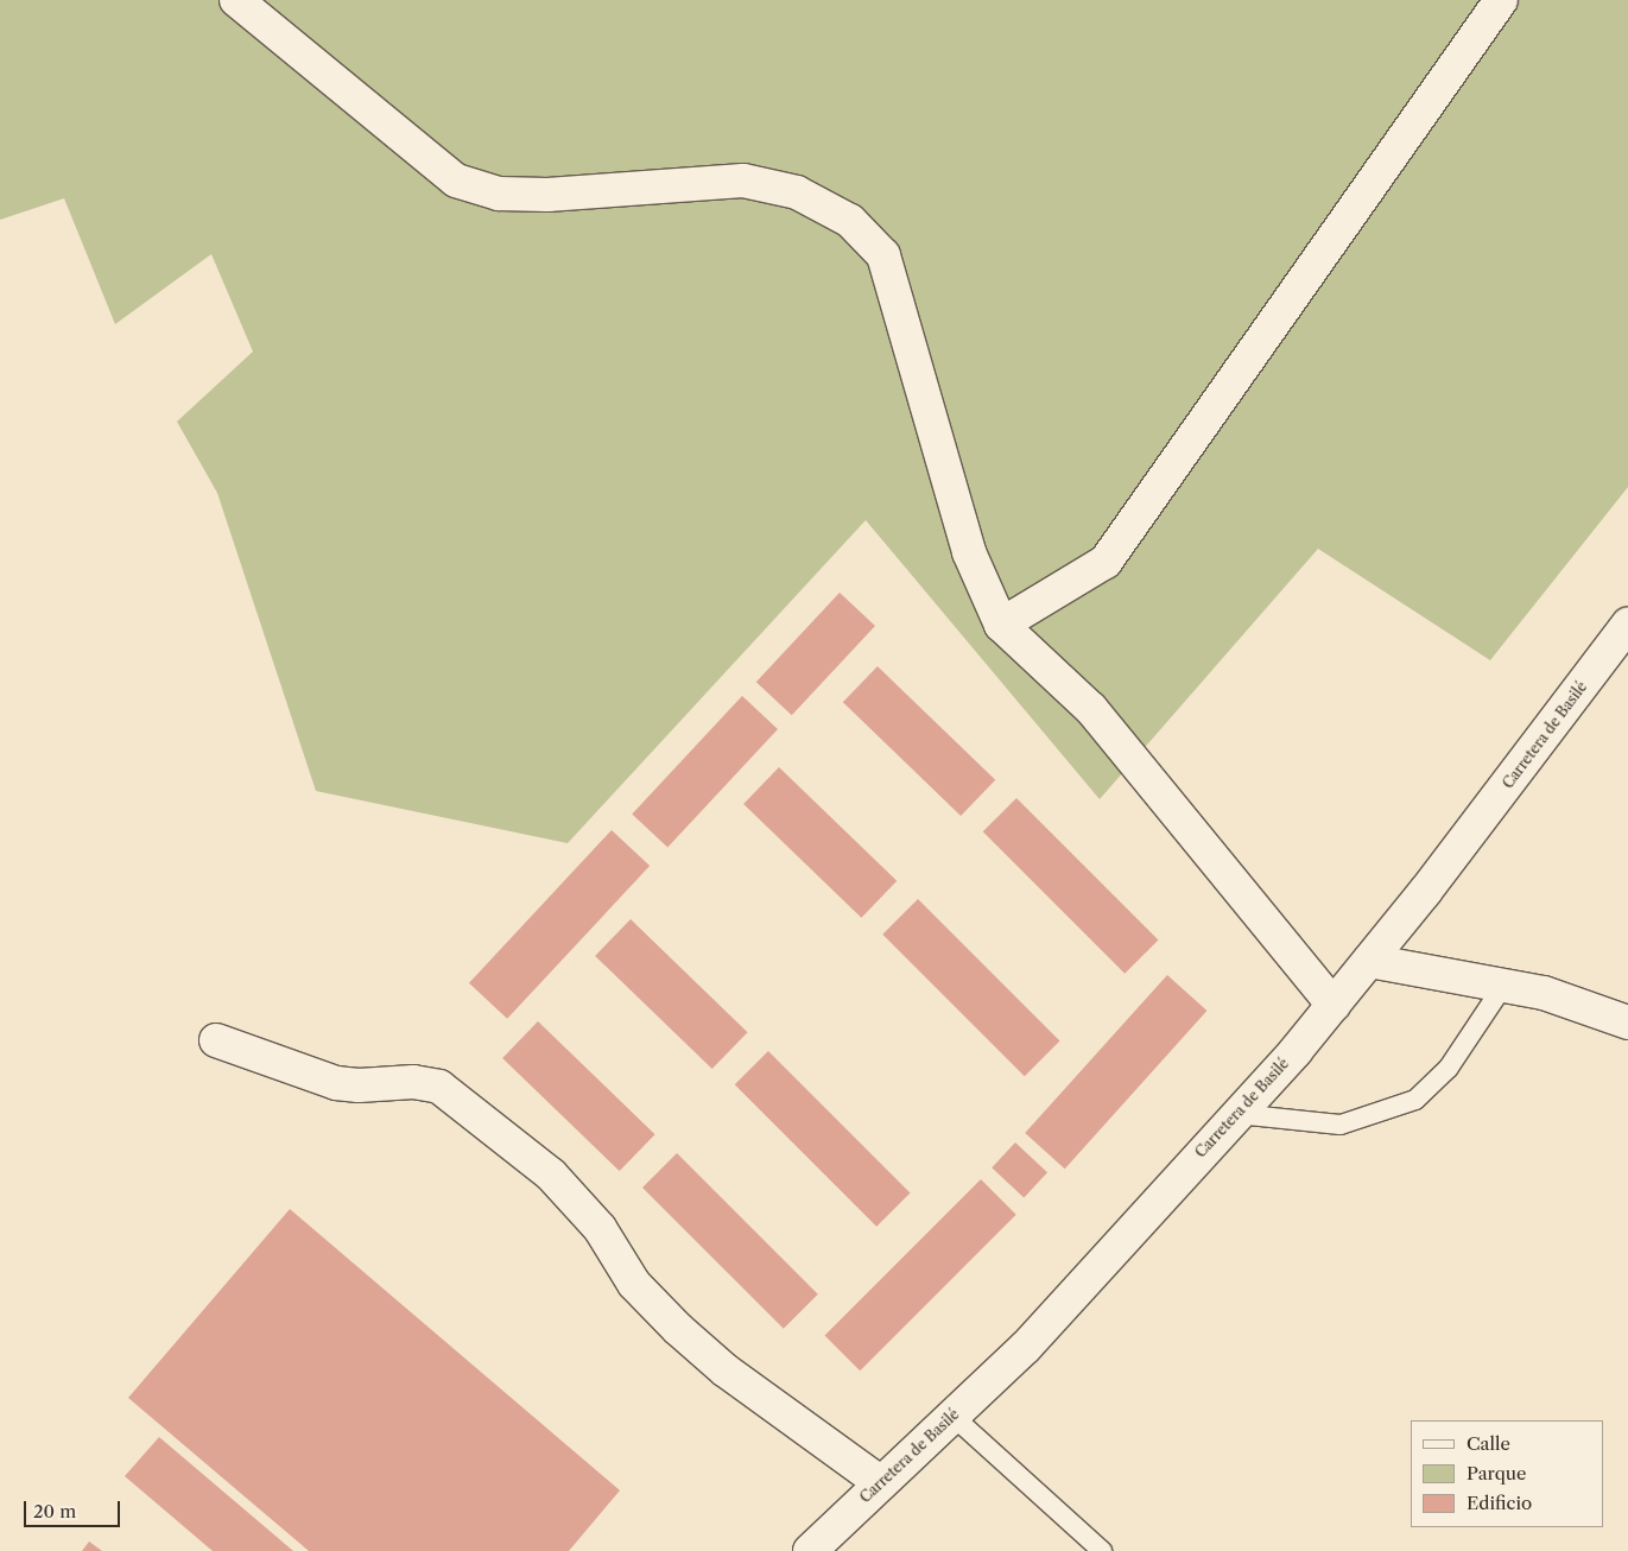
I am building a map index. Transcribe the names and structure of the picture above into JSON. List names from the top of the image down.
{
  "streets": {
    "street": ["Carretera de Basilé"]
  },
  "legend": ["Calle", "Parque", "Edificio"],
  "scale_bar": "20 m"
}
